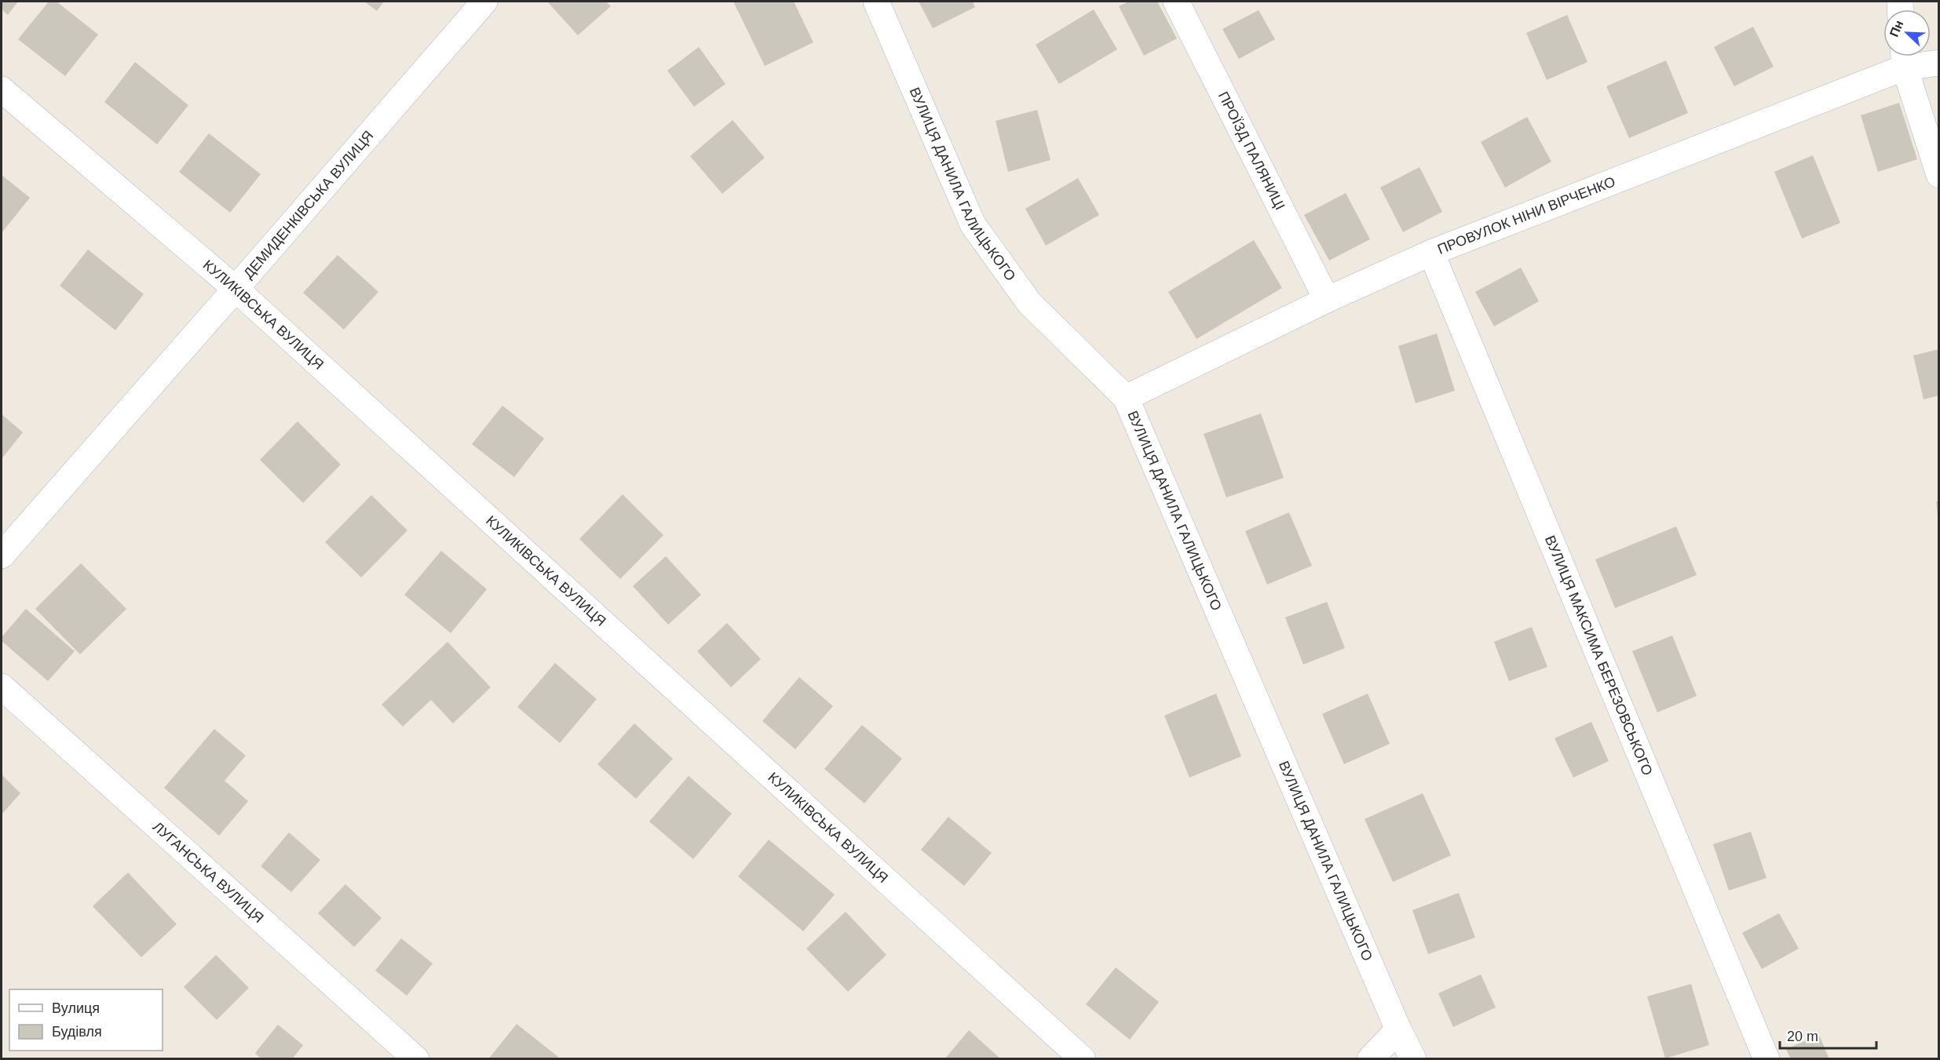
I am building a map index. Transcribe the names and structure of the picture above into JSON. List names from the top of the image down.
{
  "streets": {
    "street": [
      "ПРОЇЗД ПАЛЯНИЦІ",
      "ВУЛИЦЯ ДАНИЛА ГАЛИЦЬКОГО",
      "ДЕМИДЕНКІВСЬКА ВУЛИЦЯ",
      "ПРОВУЛОК НІНИ ВІРЧЕНКО",
      "КУЛИКІВСЬКА ВУЛИЦЯ",
      "ВУЛИЦЯ МАКСИМА БЕРЕЗОВСЬКОГО",
      "ЛУГАНСЬКА ВУЛИЦЯ"
    ]
  },
  "crossings": [
    ["ПРОЇЗД ПАЛЯНИЦІ", "ПРОВУЛОК НІНИ ВІРЧЕНКО"],
    ["ВУЛИЦЯ ДАНИЛА ГАЛИЦЬКОГО", "ПРОВУЛОК НІНИ ВІРЧЕНКО"],
    ["ДЕМИДЕНКІВСЬКА ВУЛИЦЯ", "КУЛИКІВСЬКА ВУЛИЦЯ"],
    ["ПРОВУЛОК НІНИ ВІРЧЕНКО", "ВУЛИЦЯ МАКСИМА БЕРЕЗОВСЬКОГО"]
  ],
  "legend": ["Вулиця", "Будівля"],
  "scale_bar": "20 m",
  "north": "top left"
}
